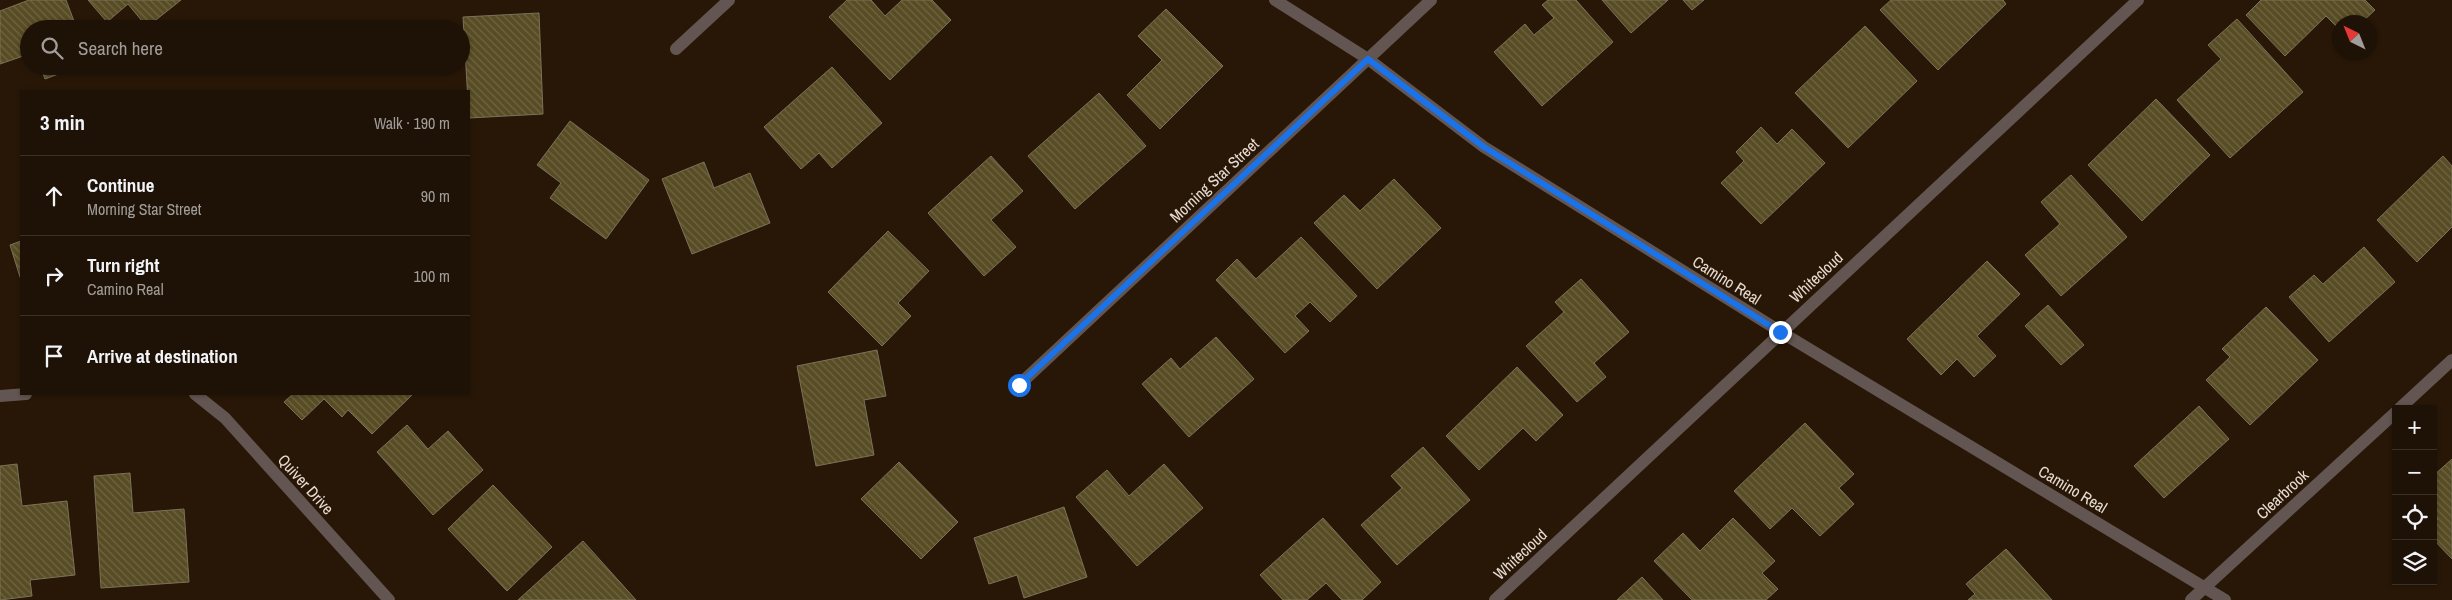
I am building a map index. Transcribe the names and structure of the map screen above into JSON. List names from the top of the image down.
{
  "streets": {
    "street": [
      "Morning Star Street",
      "Whitecloud",
      "Camino Real",
      "Quiver Drive",
      "Clearbrook"
    ]
  },
  "crossings": [
    ["Morning Star Street", "Camino Real"],
    ["Whitecloud", "Camino Real"],
    ["Camino Real", "Clearbrook"]
  ],
  "north": "top left",
  "page": {
    "search": "Search here",
    "heading": ["3 min", "Walk · 190 m"],
    "list": [
      ["Continue", "Morning Star Street", "90 m"],
      ["Turn right", "Camino Real", "100 m"],
      "Arrive at destination"
    ],
    "map_buttons": ["+", "−"]
  }
}
